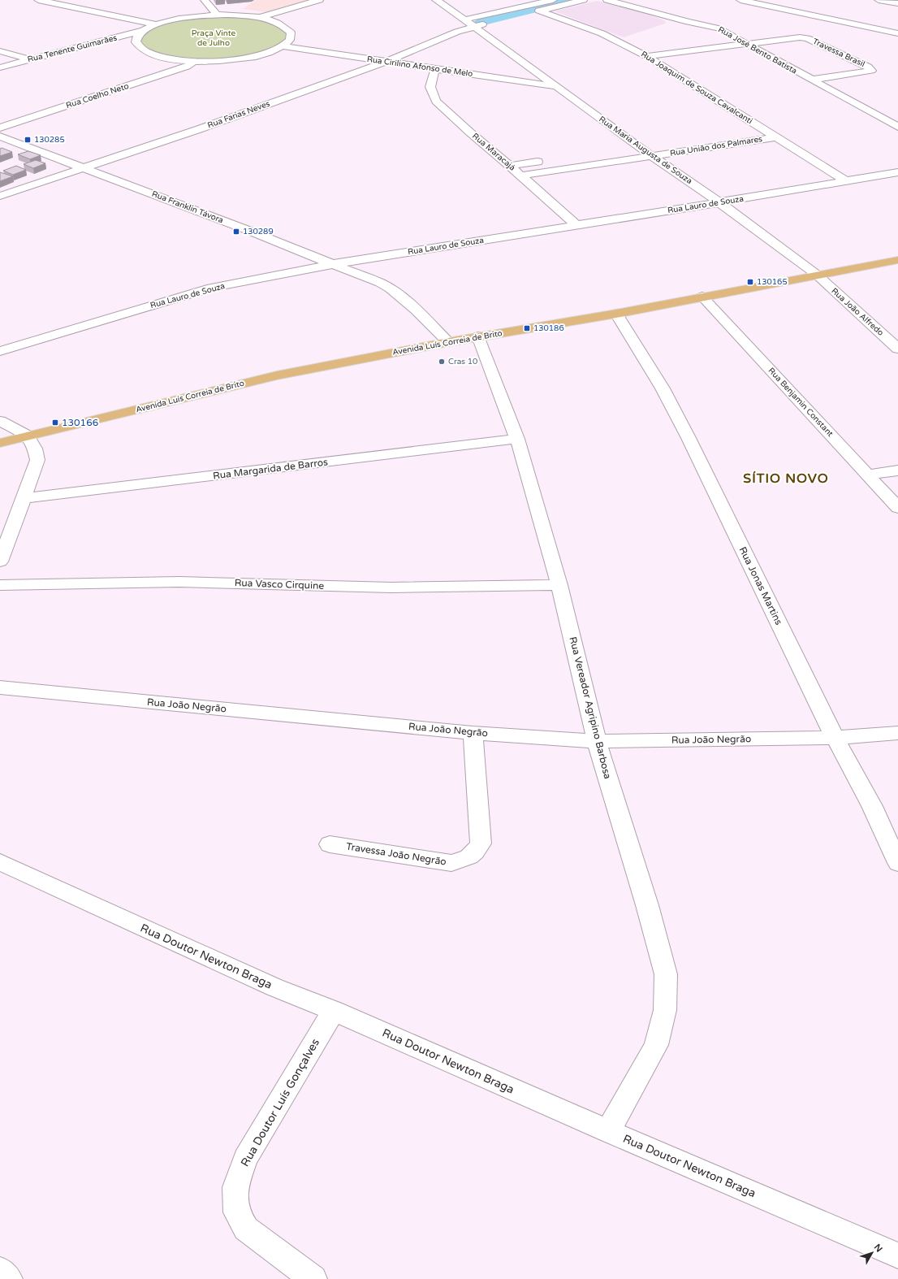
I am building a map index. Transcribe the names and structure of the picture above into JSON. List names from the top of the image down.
{
  "streets": {
    "main road": ["Avenida Luís Correia de Brito"],
    "street": [
      "Rua Tenente Guimarães",
      "Rua José Bento Batista",
      "Travessa Brasil",
      "Rua Cirilino Afonso de Melo",
      "Rua Joaquim de Souza Cavalcanti",
      "Rua Coelho Neto",
      "Rua Farias Neves",
      "Rua União dos Palmares",
      "Rua Maria Augusta de Souza",
      "Rua Maracajá",
      "Rua Lauro de Souza",
      "Rua Franklin Távora",
      "Rua João Alfredo",
      "Rua Benjamin Constant",
      "Rua Margarida de Barros",
      "Rua Vasco Cirquine",
      "Rua Jonas Martins",
      "Rua João Negrão",
      "Rua Vereador Agripino Barbosa",
      "Travessa João Negrão",
      "Rua Doutor Newton Braga",
      "Rua Doutor Luís Gonçalves"
    ]
  },
  "crossings": [
    ["Rua José Bento Batista", "Travessa Brasil"],
    ["Travessa Brasil", "Rua Joaquim de Souza Cavalcanti"],
    ["Rua Cirilino Afonso de Melo", "Rua Farias Neves"],
    ["Rua Cirilino Afonso de Melo", "Rua Maria Augusta de Souza"],
    ["Rua Cirilino Afonso de Melo", "Rua Maracajá"],
    ["Rua Joaquim de Souza Cavalcanti", "Rua Farias Neves"],
    ["Rua Joaquim de Souza Cavalcanti", "Rua União dos Palmares"],
    ["Rua Joaquim de Souza Cavalcanti", "Rua Lauro de Souza"],
    ["Rua Farias Neves", "Rua Maria Augusta de Souza"],
    ["Rua Farias Neves", "Rua Franklin Távora"],
    ["Rua União dos Palmares", "Rua Maria Augusta de Souza"],
    ["Rua União dos Palmares", "Rua Maracajá"],
    ["Rua Maria Augusta de Souza", "Rua Lauro de Souza"],
    ["Rua Maria Augusta de Souza", "Rua João Alfredo"],
    ["Rua Maria Augusta de Souza", "Avenida Luís Correia de Brito"],
    ["Rua Maracajá", "Rua Lauro de Souza"],
    ["Rua Lauro de Souza", "Rua Franklin Távora"],
    ["Rua Franklin Távora", "Avenida Luís Correia de Brito"],
    ["Rua João Alfredo", "Avenida Luís Correia de Brito"],
    ["Avenida Luís Correia de Brito", "Rua Benjamin Constant"],
    ["Avenida Luís Correia de Brito", "Rua Jonas Martins"],
    ["Avenida Luís Correia de Brito", "Rua Vereador Agripino Barbosa"],
    ["Rua Margarida de Barros", "Rua Vereador Agripino Barbosa"],
    ["Rua Vasco Cirquine", "Rua Vereador Agripino Barbosa"],
    ["Rua Jonas Martins", "Rua João Negrão"],
    ["Rua João Negrão", "Rua Vereador Agripino Barbosa"],
    ["Rua João Negrão", "Travessa João Negrão"],
    ["Rua Vereador Agripino Barbosa", "Rua Doutor Newton Braga"],
    ["Rua Doutor Newton Braga", "Rua Doutor Luís Gonçalves"]
  ],
  "districts": ["SÍTIO NOVO"],
  "parks": ["Praça Vinte de Julho"],
  "places": {
    "transit": [
      "130285",
      "130289",
      "130165",
      "130186",
      "130166"
    ],
    "other": ["Cras 10"]
  },
  "north": "top right"
}
